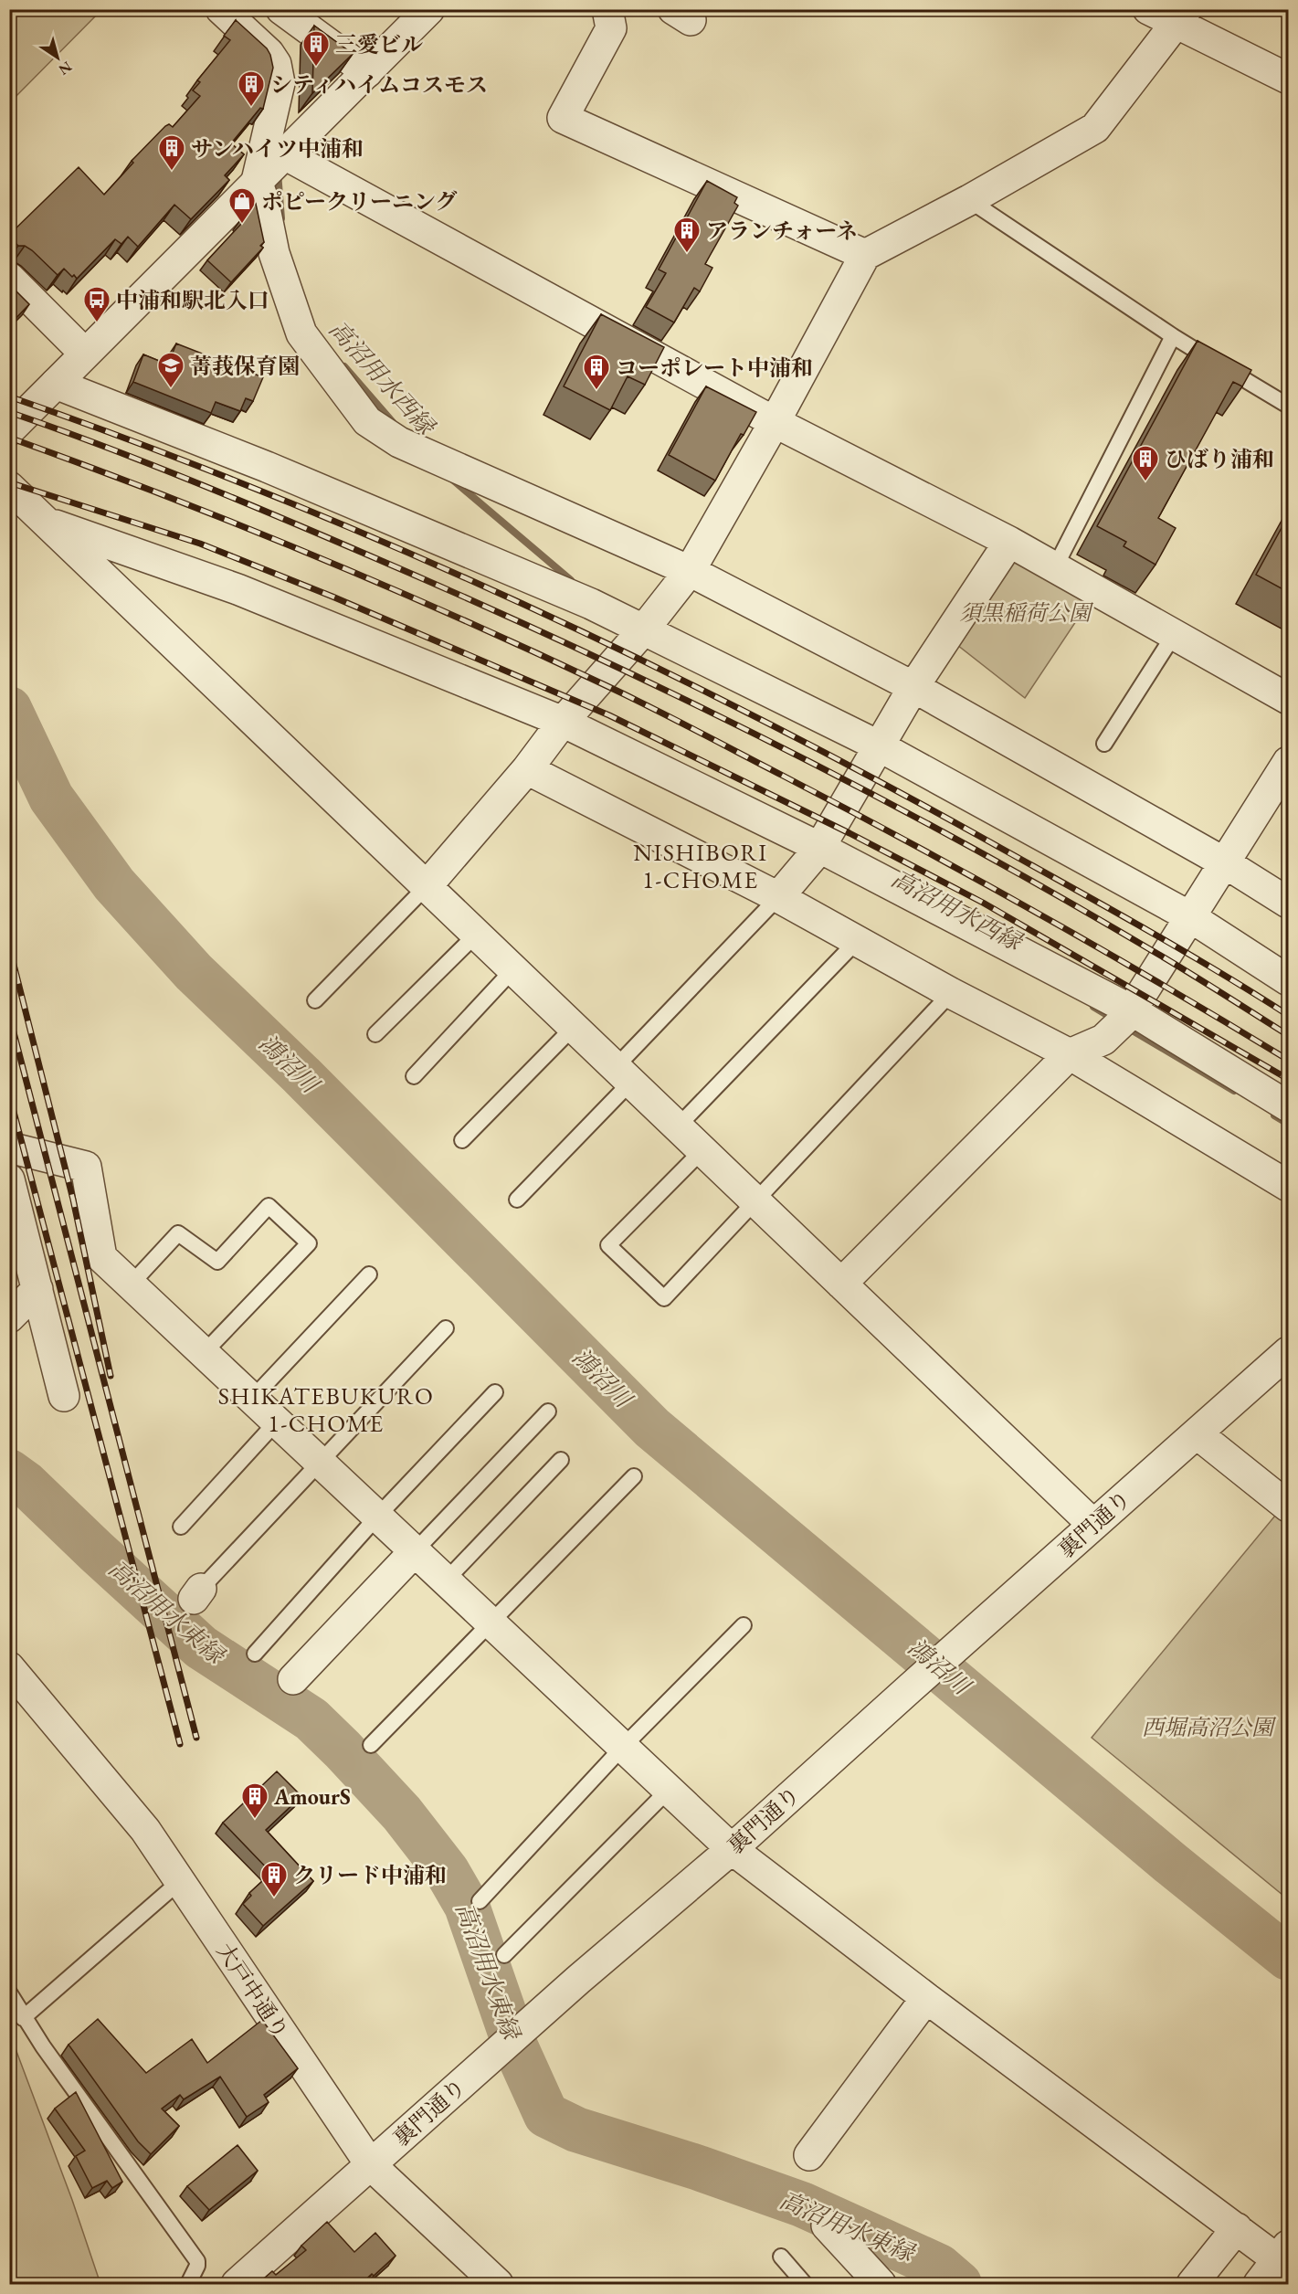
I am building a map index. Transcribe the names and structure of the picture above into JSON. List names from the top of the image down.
{
  "streets": {
    "street": ["裏門通り", "大戸中通り"]
  },
  "crossings": [
    ["裏門通り", "大戸中通り"]
  ],
  "districts": ["NISHIBORI 1-CHOME", "SHIKATEBUKURO 1-CHOME"],
  "water": ["高沼用水西縁", "鴻沼川", "高沼用水東縁"],
  "parks": ["須黒稲荷公園", "西堀高沼公園"],
  "places": {
    "building": [
      "三愛ビル",
      "シティハイムコスモス",
      "サンハイツ中浦和",
      "アランチォーネ",
      "コーポレート中浦和",
      "ひばり浦和",
      "AmourS",
      "クリード中浦和"
    ],
    "shop": ["ポピークリーニング"],
    "bus stop": ["中浦和駅北入口"],
    "school or university": ["菁莪保育園"]
  },
  "north": "bottom right"
}
